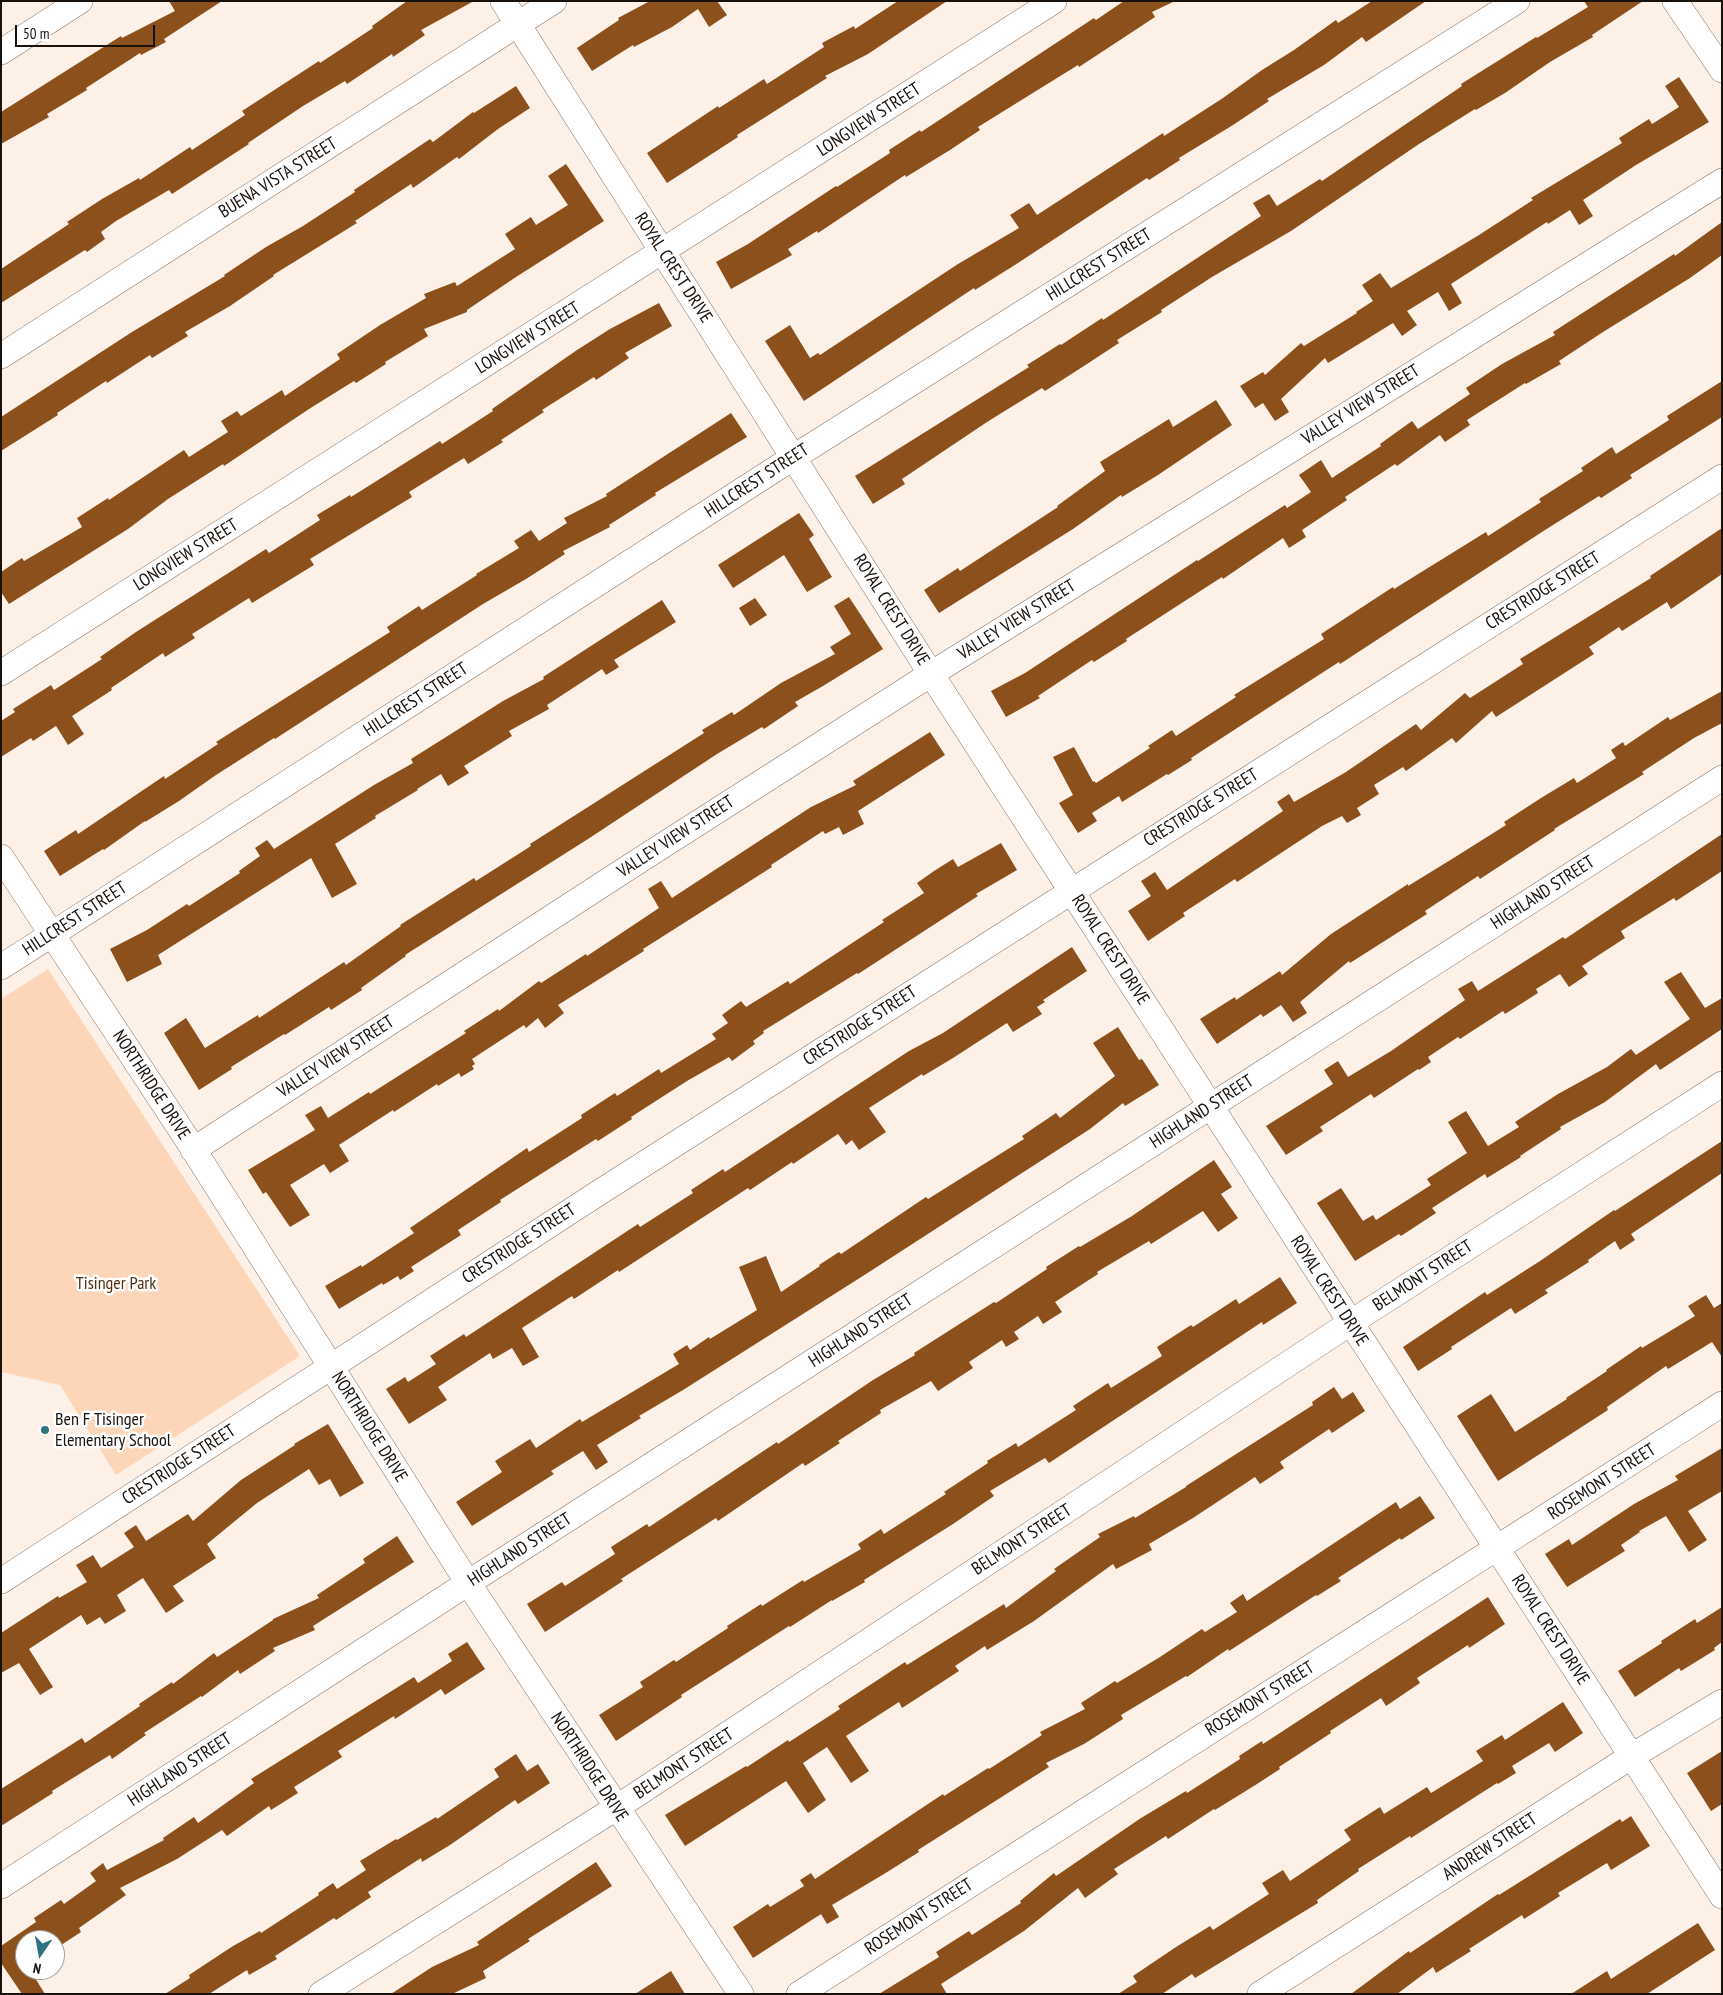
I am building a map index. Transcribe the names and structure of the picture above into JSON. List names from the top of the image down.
{
  "streets": {
    "street": [
      "LONGVIEW STREET",
      "BUENA VISTA STREET",
      "HILLCREST STREET",
      "ROYAL CREST DRIVE",
      "VALLEY VIEW STREET",
      "CRESTRIDGE STREET",
      "HIGHLAND STREET",
      "NORTHRIDGE DRIVE",
      "BELMONT STREET",
      "ROSEMONT STREET",
      "ANDREW STREET"
    ]
  },
  "crossings": [
    ["LONGVIEW STREET", "ROYAL CREST DRIVE"],
    ["BUENA VISTA STREET", "ROYAL CREST DRIVE"],
    ["HILLCREST STREET", "ROYAL CREST DRIVE"],
    ["HILLCREST STREET", "NORTHRIDGE DRIVE"],
    ["ROYAL CREST DRIVE", "VALLEY VIEW STREET"],
    ["ROYAL CREST DRIVE", "CRESTRIDGE STREET"],
    ["ROYAL CREST DRIVE", "HIGHLAND STREET"],
    ["ROYAL CREST DRIVE", "BELMONT STREET"],
    ["ROYAL CREST DRIVE", "ROSEMONT STREET"],
    ["ROYAL CREST DRIVE", "ANDREW STREET"],
    ["VALLEY VIEW STREET", "NORTHRIDGE DRIVE"],
    ["CRESTRIDGE STREET", "NORTHRIDGE DRIVE"],
    ["HIGHLAND STREET", "NORTHRIDGE DRIVE"],
    ["NORTHRIDGE DRIVE", "BELMONT STREET"]
  ],
  "parks": ["Tisinger Park"],
  "places": ["Ben F Tisinger Elementary School"],
  "scale_bar": "50 m",
  "north": "bottom"
}
